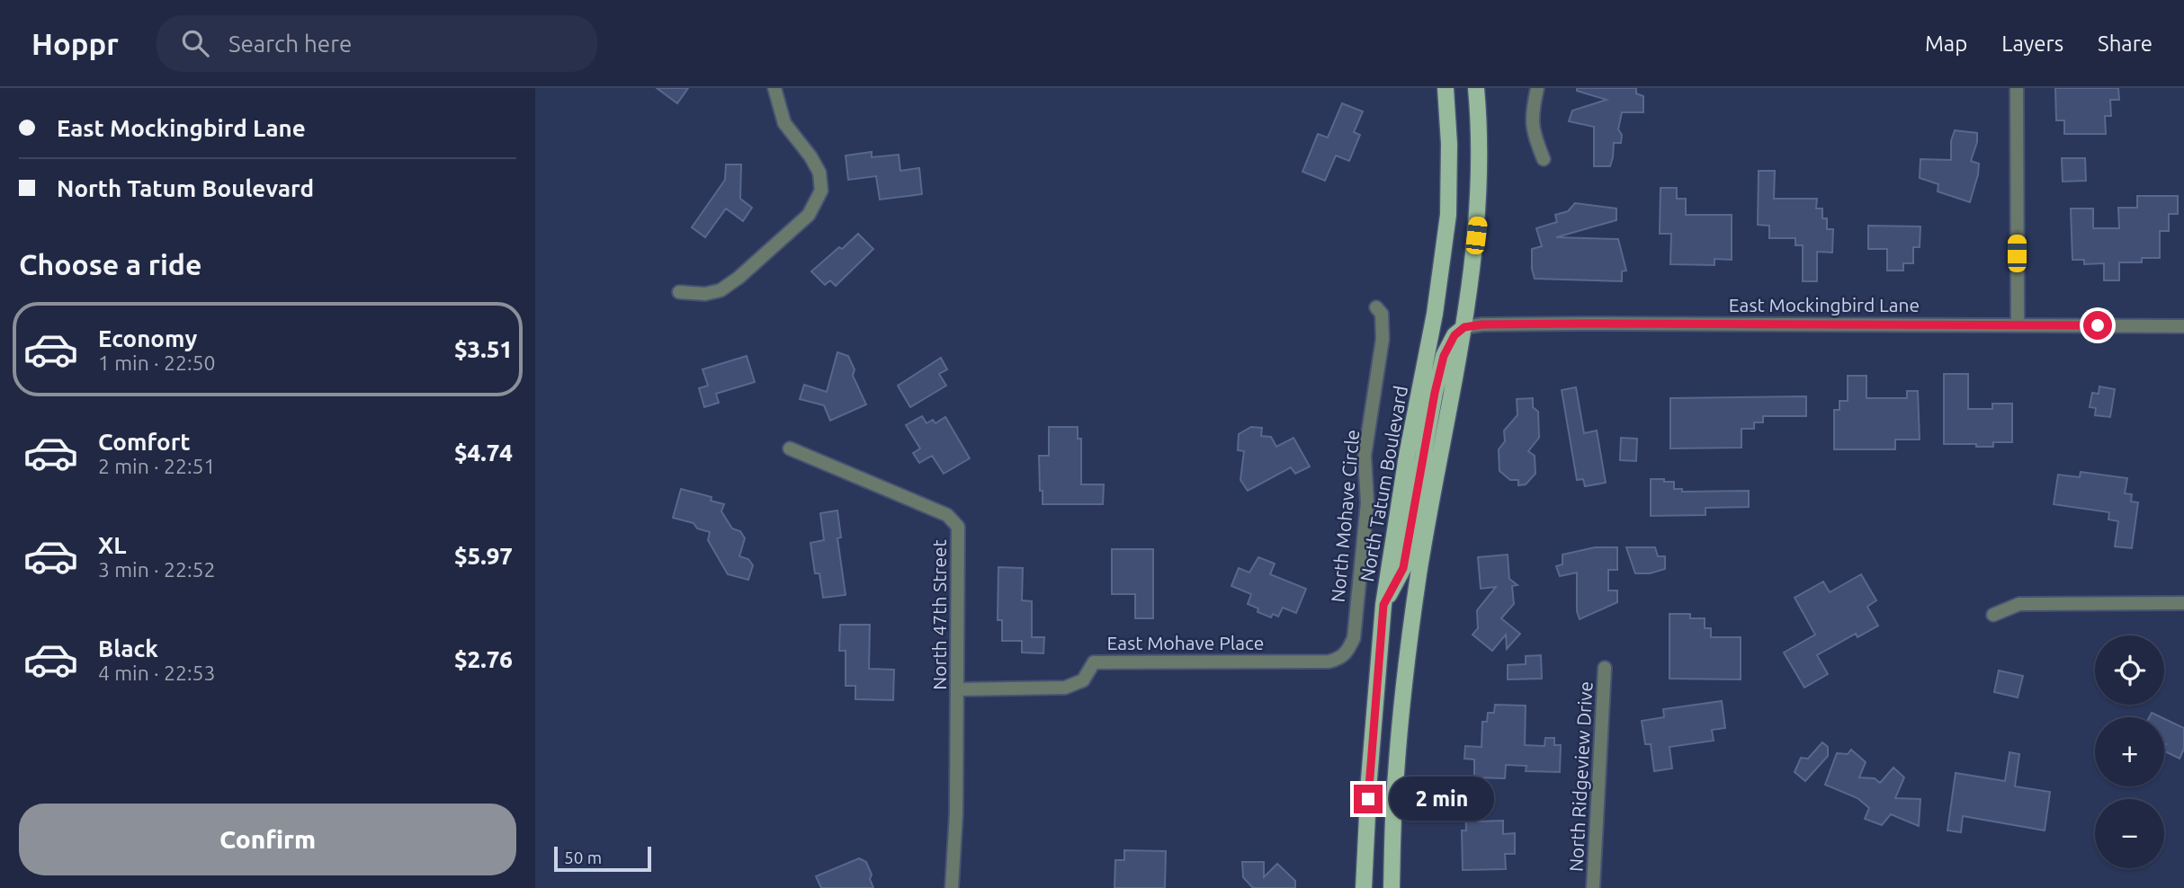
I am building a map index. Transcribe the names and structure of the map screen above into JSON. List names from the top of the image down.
{
  "streets": {
    "main road": ["North Tatum Boulevard"],
    "street": [
      "East Mockingbird Lane",
      "North Mohave Circle",
      "North 47th Street",
      "East Mohave Place",
      "North Ridgeview Drive"
    ]
  },
  "crossings": [
    ["North Mohave Circle", "East Mohave Place"],
    ["North 47th Street", "East Mohave Place"]
  ],
  "scale_bar": "50 m",
  "page": {
    "header": "Hoppr",
    "search": "Search here",
    "nav": ["Map", "Layers", "Share"],
    "banner": ["East Mockingbird Lane", "North Tatum Boulevard"],
    "heading": "Choose a ride",
    "list": [
      {
        "name": "Economy",
        "note": "1 min · 22:50",
        "value": "$3.51"
      },
      {
        "name": "Comfort",
        "note": "2 min · 22:51",
        "value": "$4.74"
      },
      {
        "name": "XL",
        "note": "3 min · 22:52",
        "value": "$5.97"
      },
      {
        "name": "Black",
        "note": "4 min · 22:53",
        "value": "$2.76"
      }
    ],
    "map_buttons": ["+", "−"],
    "bubble": "2 min",
    "buttons": "Confirm",
    "scale": "50 m"
  }
}
